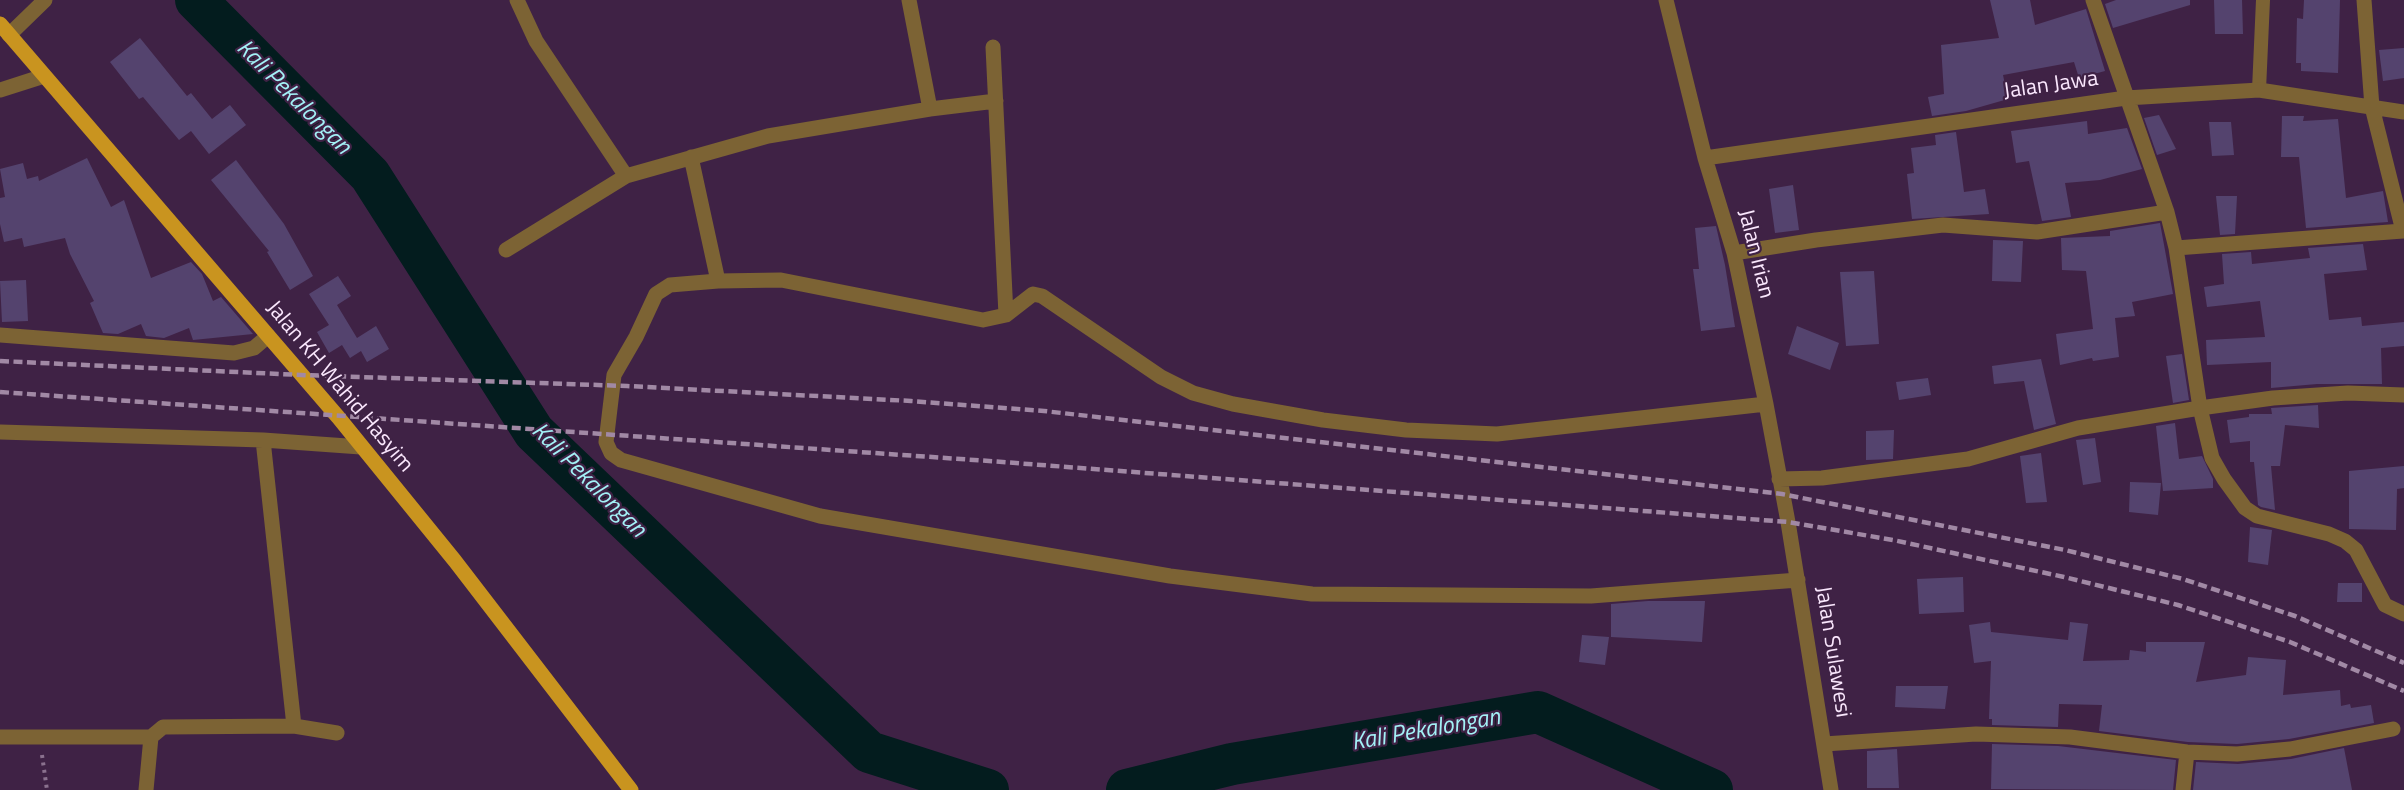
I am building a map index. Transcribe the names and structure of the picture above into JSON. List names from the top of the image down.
{
  "streets": {
    "main road": ["Jalan KH Wahid Hasyim"],
    "street": ["Jalan Jawa", "Jalan Irian", "Jalan Sulawesi"]
  },
  "crossings": [
    ["Jalan Jawa", "Jalan Irian"],
    ["Jalan Irian", "Jalan Sulawesi"]
  ],
  "water": ["Kali Pekalongan"]
}
